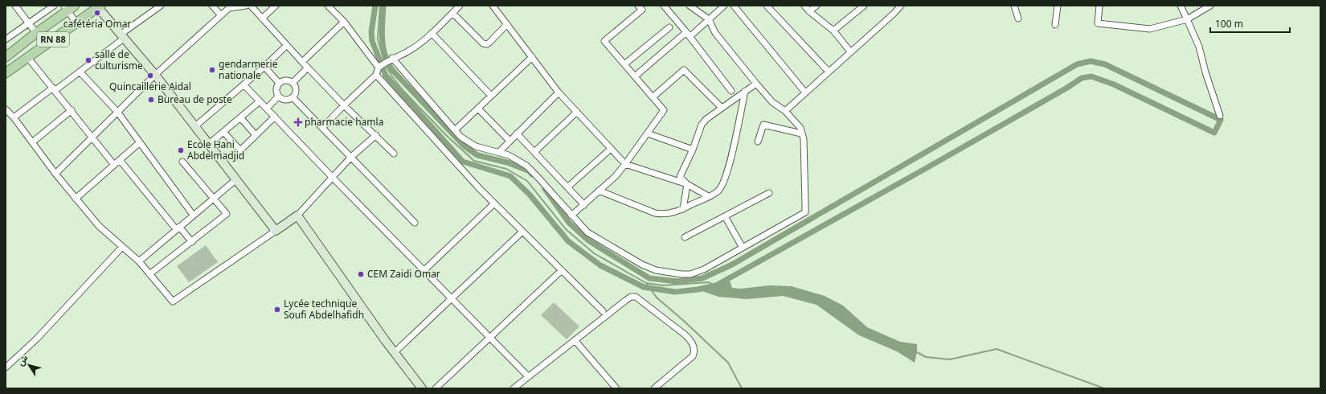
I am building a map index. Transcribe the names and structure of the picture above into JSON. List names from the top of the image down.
{
  "streets": {
    "main road": ["RN 88"]
  },
  "places": {
    "other": [
      "cafétéria Omar",
      "salle de culturisme",
      "gendarmerie nationale",
      "Quincaillerie Aidal",
      "Bureau de poste",
      "Ecole Hani Abdelmadjid",
      "CEM Zaidi Omar",
      "Lycée technique Soufi Abdelhafidh"
    ],
    "health": ["pharmacie hamla"]
  },
  "scale_bar": "100 m",
  "north": "top left"
}
